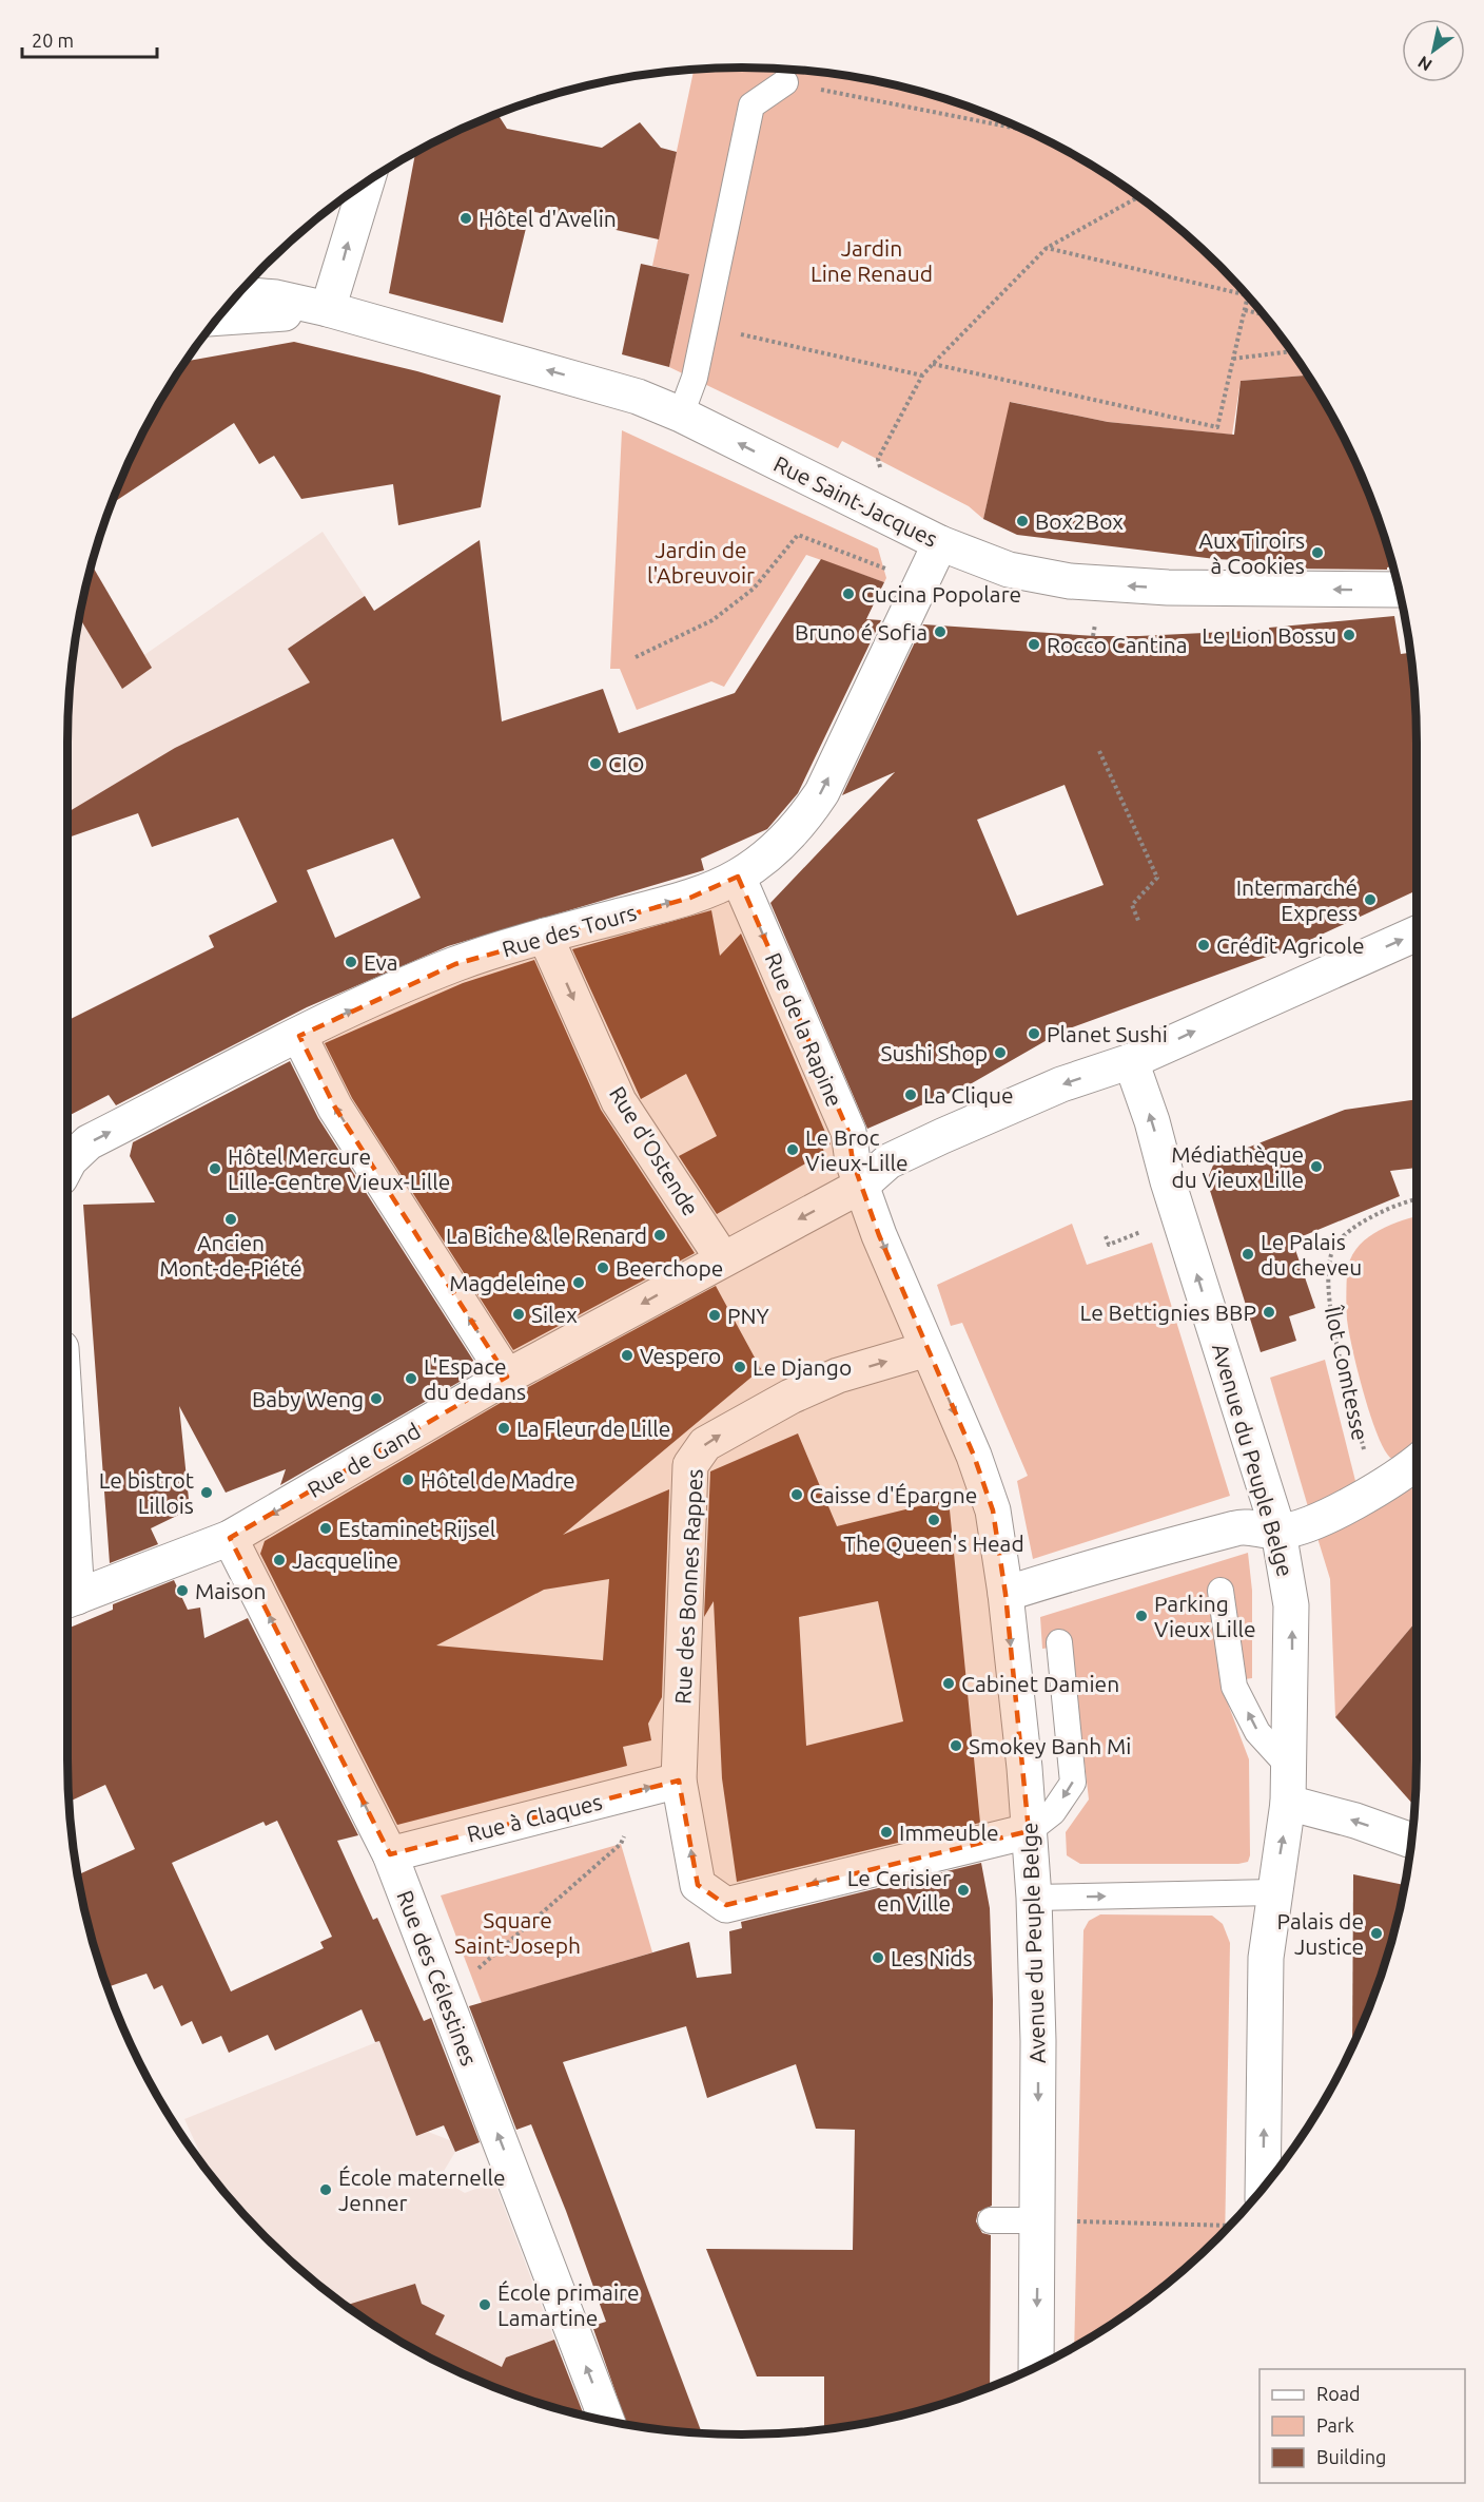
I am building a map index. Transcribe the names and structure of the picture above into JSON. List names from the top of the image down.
{
  "streets": {
    "street": [
      "Rue Saint-Jacques",
      "Rue des Tours",
      "Rue de la Rapine",
      "Rue d'Ostende",
      "Rue de Gand",
      "Avenue du Peuple Belge",
      "Rue des Bonnes Rappes",
      "Rue à Claques",
      "Rue des Célestines"
    ],
    "path": ["Îlot Comtesse"]
  },
  "crossings": [
    ["Rue Saint-Jacques", "Rue des Tours"],
    ["Rue des Tours", "Rue de la Rapine"],
    ["Rue des Tours", "Rue d'Ostende"],
    ["Rue de la Rapine", "Rue de Gand"],
    ["Rue de la Rapine", "Avenue du Peuple Belge"],
    ["Rue de la Rapine", "Rue des Bonnes Rappes"],
    ["Rue d'Ostende", "Rue de Gand"],
    ["Rue de Gand", "Avenue du Peuple Belge"],
    ["Rue de Gand", "Rue des Célestines"],
    ["Avenue du Peuple Belge", "Rue des Bonnes Rappes"],
    ["Rue des Bonnes Rappes", "Rue à Claques"],
    ["Rue à Claques", "Rue des Célestines"]
  ],
  "one_way": [
    "Rue Saint-Jacques",
    "Rue des Tours",
    "Rue de la Rapine",
    "Rue à Claques",
    "Rue des Célestines"
  ],
  "parks": ["Jardin Line Renaud", "Jardin de l'Abreuvoir", "Square Saint-Joseph"],
  "places": [
    "Hôtel d'Avelin",
    "Box2Box",
    "Aux Tiroirs à Cookies",
    "Cucina Popolare",
    "Bruno é Sofia",
    "Le Lion Bossu",
    "Rocco Cantina",
    "CIO",
    "Intermarché Express",
    "Crédit Agricole",
    "Eva",
    "Planet Sushi",
    "Sushi Shop",
    "La Clique",
    "Le Broc Vieux-Lille",
    "Médiathèque du Vieux Lille",
    "Hôtel Mercure Lille-Centre Vieux-Lille",
    "Ancien Mont-de-Piété",
    "La Biche & le Renard",
    "Le Palais du cheveu",
    "Beerchope",
    "Magdeleine",
    "Le Bettignies BBP",
    "Silex",
    "PNY",
    "Vespero",
    "Le Django",
    "L'Espace du dedans",
    "Baby Weng",
    "La Fleur de Lille",
    "Hôtel de Madre",
    "Le bistrot Lillois",
    "Caisse d'Épargne",
    "The Queen's Head",
    "Estaminet Rijsel",
    "Jacqueline",
    "Maison",
    "Parking Vieux Lille",
    "Cabinet Damien",
    "Smokey Banh Mi",
    "Immeuble",
    "Le Cerisier en Ville",
    "Palais de Justice",
    "Les Nids",
    "École maternelle Jenner",
    "École primaire Lamartine"
  ],
  "legend": ["Road", "Park", "Building"],
  "scale_bar": "20 m",
  "north": "bottom left"
}
